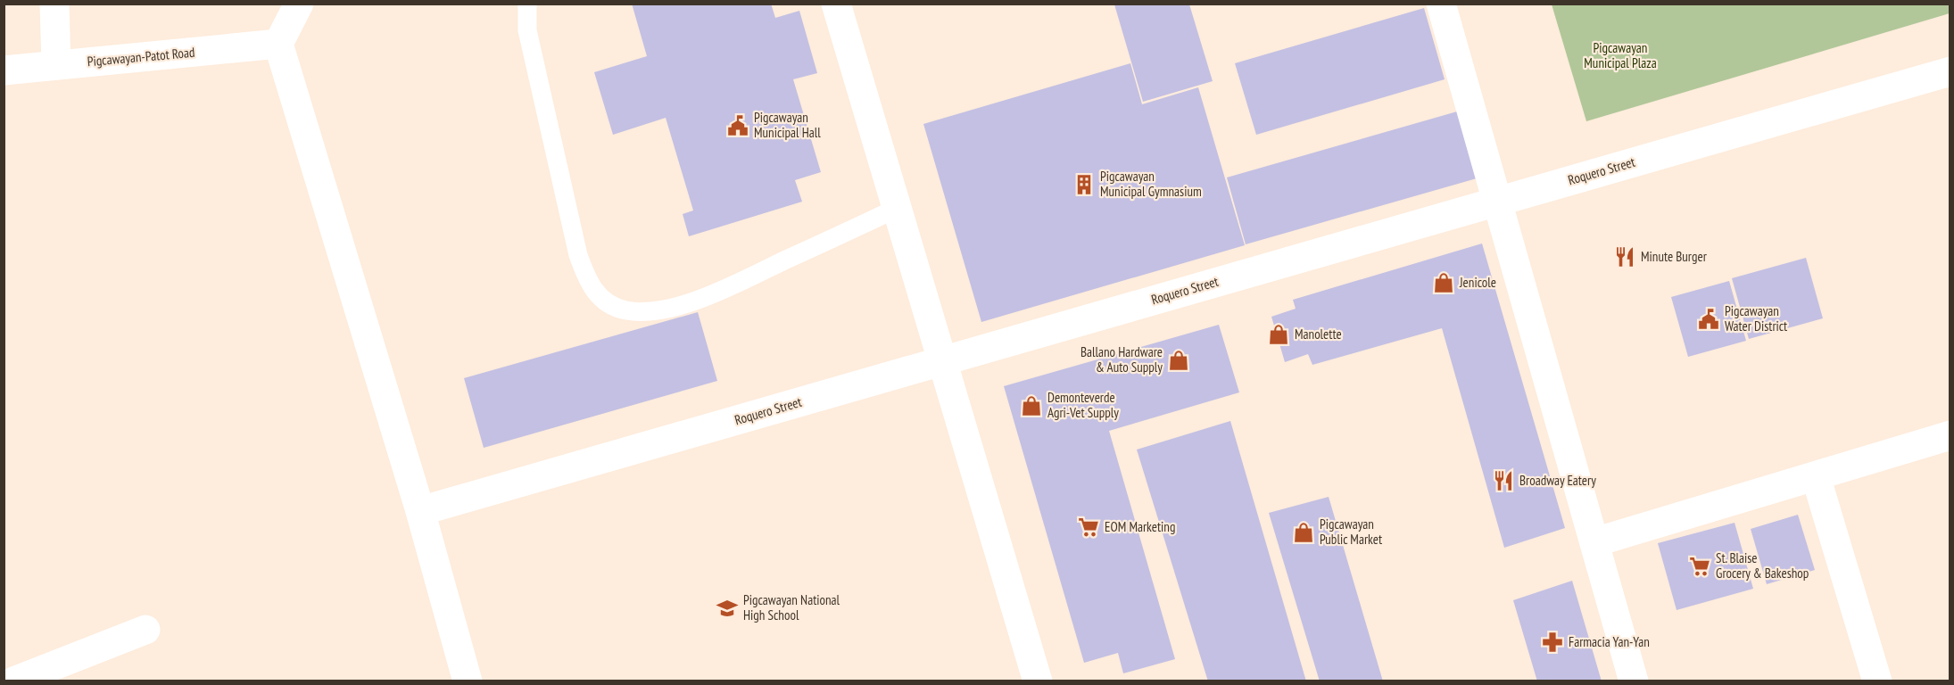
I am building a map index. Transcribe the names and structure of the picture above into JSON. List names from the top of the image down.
{
  "streets": {
    "street": ["Pigcawayan-Patot Road", "Roquero Street"]
  },
  "parks": ["Pigcawayan Municipal Plaza"],
  "places": {
    "public building": ["Pigcawayan Municipal Hall", "Pigcawayan Water District"],
    "building": ["Pigcawayan Municipal Gymnasium"],
    "restaurant": ["Minute Burger", "Broadway Eatery"],
    "shop": [
      "Jenicole",
      "Manolette",
      "Ballano Hardware & Auto Supply",
      "Demonteverde Agri-Vet Supply",
      "Pigcawayan Public Market"
    ],
    "supermarket": ["EOM Marketing", "St. Blaise Grocery & Bakeshop"],
    "school or university": ["Pigcawayan National High School"],
    "pharmacy": ["Farmacia Yan-Yan"]
  }
}
